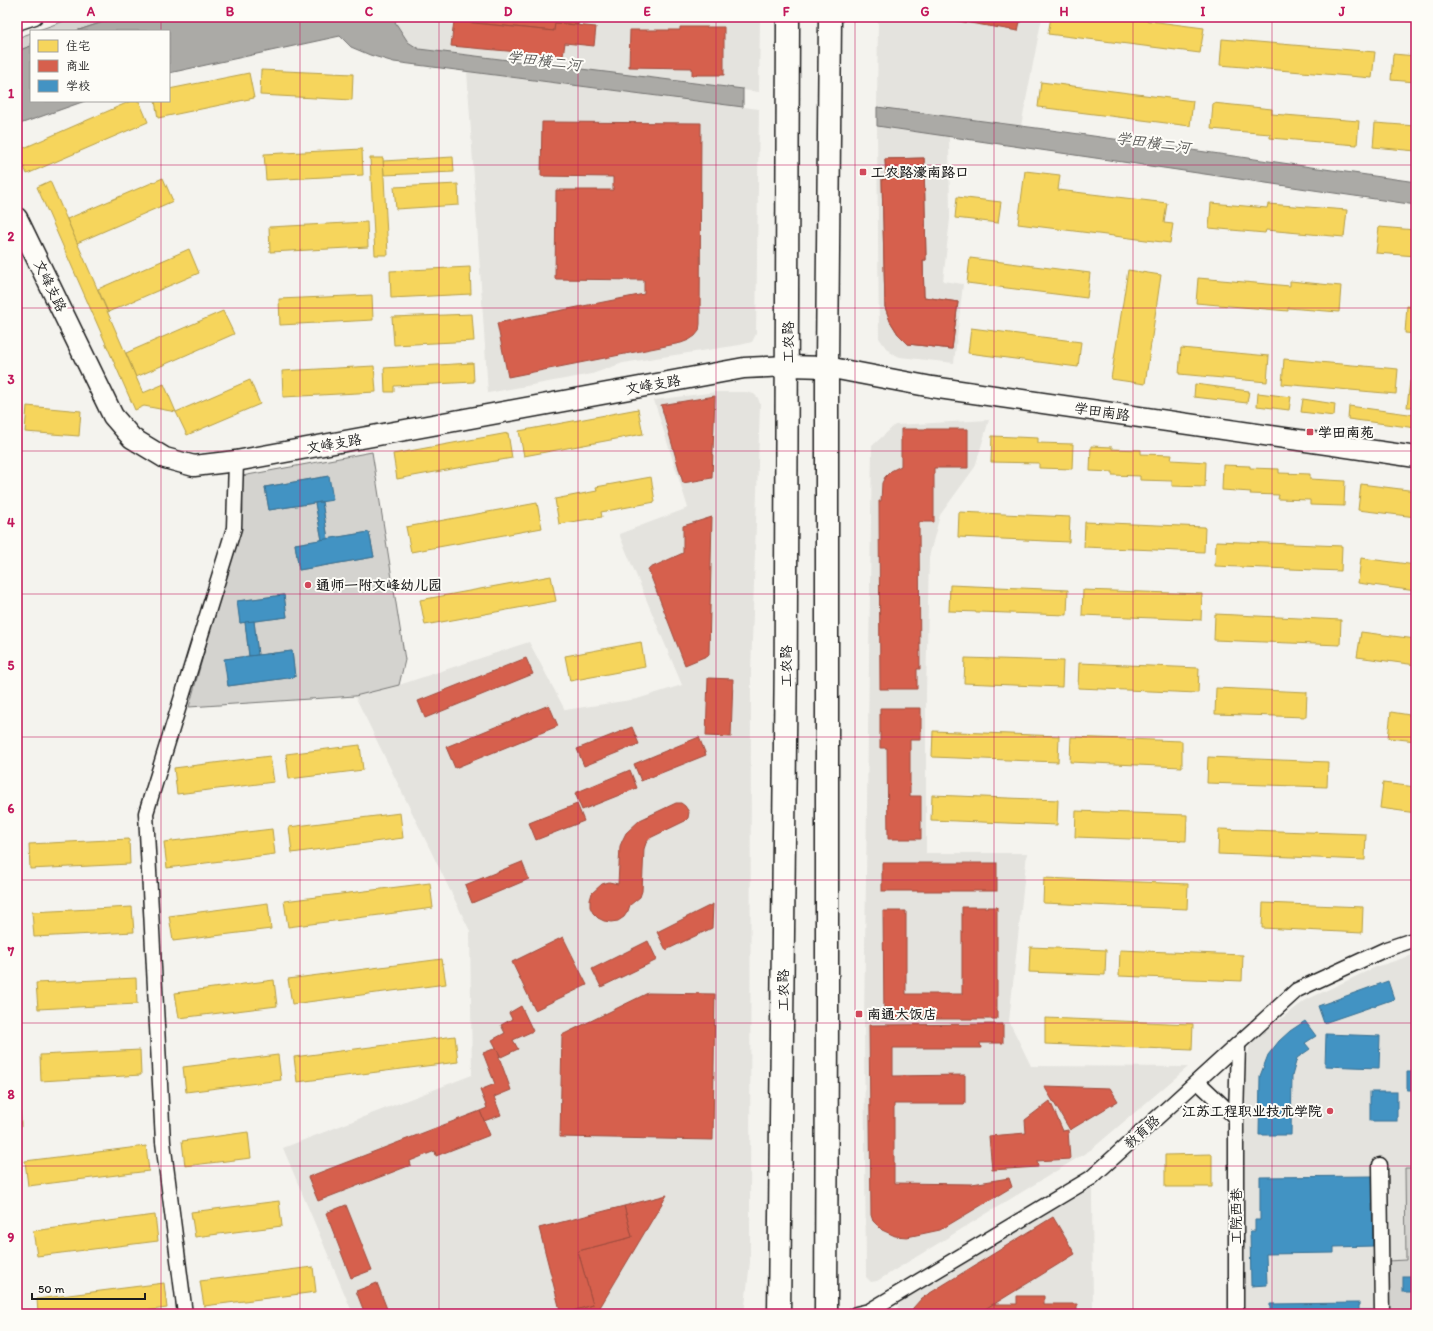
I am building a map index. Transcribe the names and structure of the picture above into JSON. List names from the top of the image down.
{
  "streets": {
    "main road": ["工农路"],
    "street": [
      "文峰支路",
      "学田南路",
      "教育路",
      "工院西巷"
    ]
  },
  "crossings": [
    ["文峰支路", "工农路"],
    ["文峰支路", "学田南路"],
    ["工农路", "学田南路"],
    ["教育路", "工院西巷"]
  ],
  "water": ["学田横二河"],
  "places": {
    "transit": ["工农路濠南路口", "学田南苑", "南通大饭店"],
    "other": ["通师一附文峰幼儿园", "江苏工程职业技术学院"]
  },
  "legend": ["住宅", "商业", "学校"],
  "scale_bar": "50 m",
  "grid": {
    "columns": [
      "A",
      "B",
      "C",
      "D",
      "E",
      "F",
      "G",
      "H",
      "I",
      "J"
    ],
    "rows": [
      "1",
      "2",
      "3",
      "4",
      "5",
      "6",
      "7",
      "8",
      "9"
    ]
  }
}
